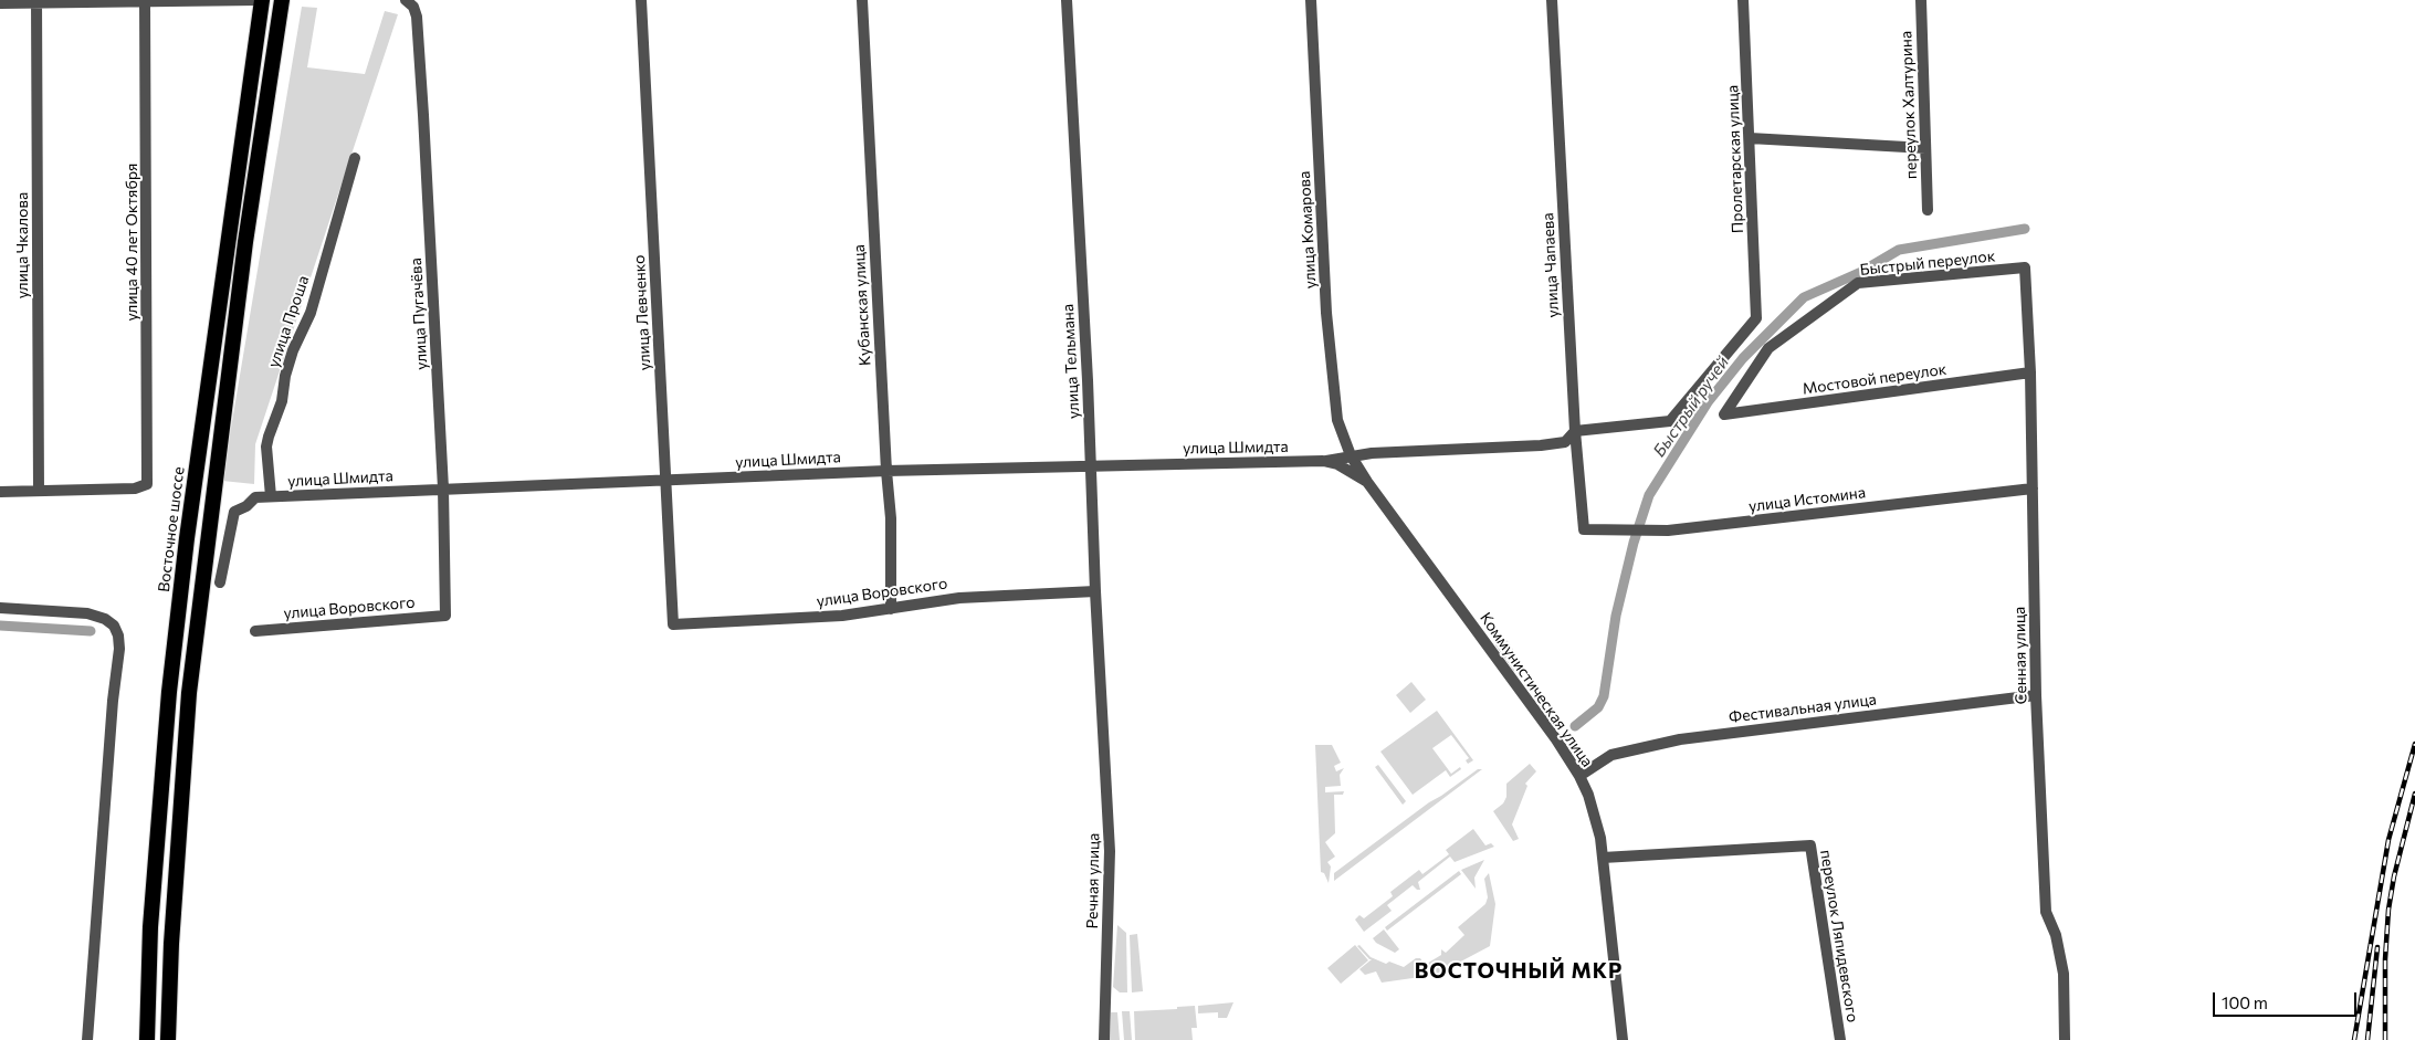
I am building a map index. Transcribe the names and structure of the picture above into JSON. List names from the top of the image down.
{
  "streets": {
    "highway": ["Восточное шоссе"],
    "street": [
      "переулок Халтурина",
      "Пролетарская улица",
      "улица Комарова",
      "улица 40 лет Октября",
      "улица Чкалова",
      "Быстрый переулок",
      "улица Чапаева",
      "Кубанская улица",
      "улица Левченко",
      "улица Пугачёва",
      "улица Проша",
      "улица Тельмана",
      "Мостовой переулок",
      "улица Шмидта",
      "улица Истомина",
      "улица Воровского",
      "Сенная улица",
      "Коммунистическая улица",
      "Фестивальная улица",
      "Речная улица",
      "переулок Ляпидевского"
    ]
  },
  "crossings": [
    ["Пролетарская улица", "улица Чапаева"],
    ["Пролетарская улица", "улица Шмидта"],
    ["улица Комарова", "улица Шмидта"],
    ["улица Комарова", "Коммунистическая улица"],
    ["улица 40 лет Октября", "улица Чкалова"],
    ["Быстрый переулок", "Мостовой переулок"],
    ["Быстрый переулок", "Сенная улица"],
    ["улица Чапаева", "улица Шмидта"],
    ["улица Чапаева", "улица Истомина"],
    ["Кубанская улица", "улица Шмидта"],
    ["Кубанская улица", "улица Воровского"],
    ["улица Левченко", "улица Шмидта"],
    ["улица Левченко", "улица Воровского"],
    ["улица Пугачёва", "улица Шмидта"],
    ["улица Пугачёва", "улица Воровского"],
    ["улица Проша", "улица Шмидта"],
    ["улица Тельмана", "улица Шмидта"],
    ["улица Тельмана", "улица Воровского"],
    ["улица Тельмана", "Речная улица"],
    ["Мостовой переулок", "Сенная улица"],
    ["улица Шмидта", "Коммунистическая улица"],
    ["улица Истомина", "Сенная улица"],
    ["Сенная улица", "Фестивальная улица"],
    ["Коммунистическая улица", "Фестивальная улица"],
    ["Коммунистическая улица", "переулок Ляпидевского"]
  ],
  "districts": ["ВОСТОЧНЫЙ МКР"],
  "water": ["Быстрый ручей"],
  "scale_bar": "100 m"
}
